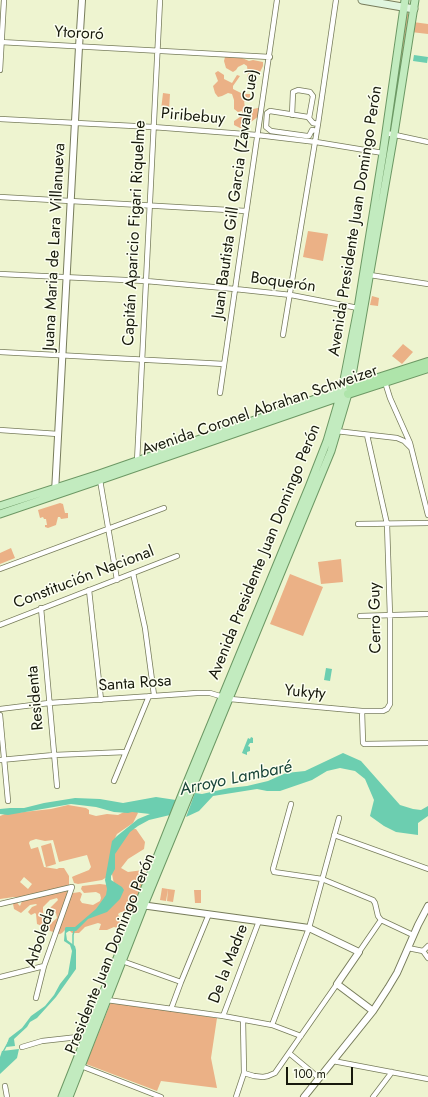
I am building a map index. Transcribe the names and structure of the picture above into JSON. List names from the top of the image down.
{
  "streets": {
    "highway": ["Avenida Coronel Abrahan Schweizer"],
    "main road": ["Avenida Presidente Juan Domingo Perón", "Presidente Juan Domingo Perón"],
    "street": [
      "Ytororó",
      "Piribebuy",
      "Juan Bautista Gill Garcia (Zavala Cue)",
      "Capitán Aparicio Figari Riquelme",
      "Juana Maria de Lara Villanueva",
      "Boquerón",
      "Constitución Nacional",
      "Cerro Guy",
      "Santa Rosa",
      "Yukyty",
      "Residenta",
      "Arboleda",
      "De la Madre"
    ]
  },
  "crossings": [
    ["Ytororó", "Juan Bautista Gill Garcia (Zavala Cue)"],
    ["Ytororó", "Capitán Aparicio Figari Riquelme"],
    ["Ytororó", "Juana Maria de Lara Villanueva"],
    ["Piribebuy", "Juan Bautista Gill Garcia (Zavala Cue)"],
    ["Piribebuy", "Avenida Presidente Juan Domingo Perón"],
    ["Piribebuy", "Capitán Aparicio Figari Riquelme"],
    ["Piribebuy", "Juana Maria de Lara Villanueva"],
    ["Juan Bautista Gill Garcia (Zavala Cue)", "Boquerón"],
    ["Avenida Presidente Juan Domingo Perón", "Boquerón"],
    ["Avenida Presidente Juan Domingo Perón", "Avenida Coronel Abrahan Schweizer"],
    ["Avenida Presidente Juan Domingo Perón", "Santa Rosa"],
    ["Avenida Presidente Juan Domingo Perón", "Yukyty"],
    ["Avenida Presidente Juan Domingo Perón", "Presidente Juan Domingo Perón"],
    ["Capitán Aparicio Figari Riquelme", "Boquerón"],
    ["Capitán Aparicio Figari Riquelme", "Avenida Coronel Abrahan Schweizer"],
    ["Juana Maria de Lara Villanueva", "Boquerón"],
    ["Juana Maria de Lara Villanueva", "Avenida Coronel Abrahan Schweizer"],
    ["Constitución Nacional", "Residenta"],
    ["Cerro Guy", "Yukyty"],
    ["Santa Rosa", "Yukyty"],
    ["Santa Rosa", "Residenta"]
  ],
  "water": ["Arroyo Lambaré"],
  "scale_bar": "100 m"
}
